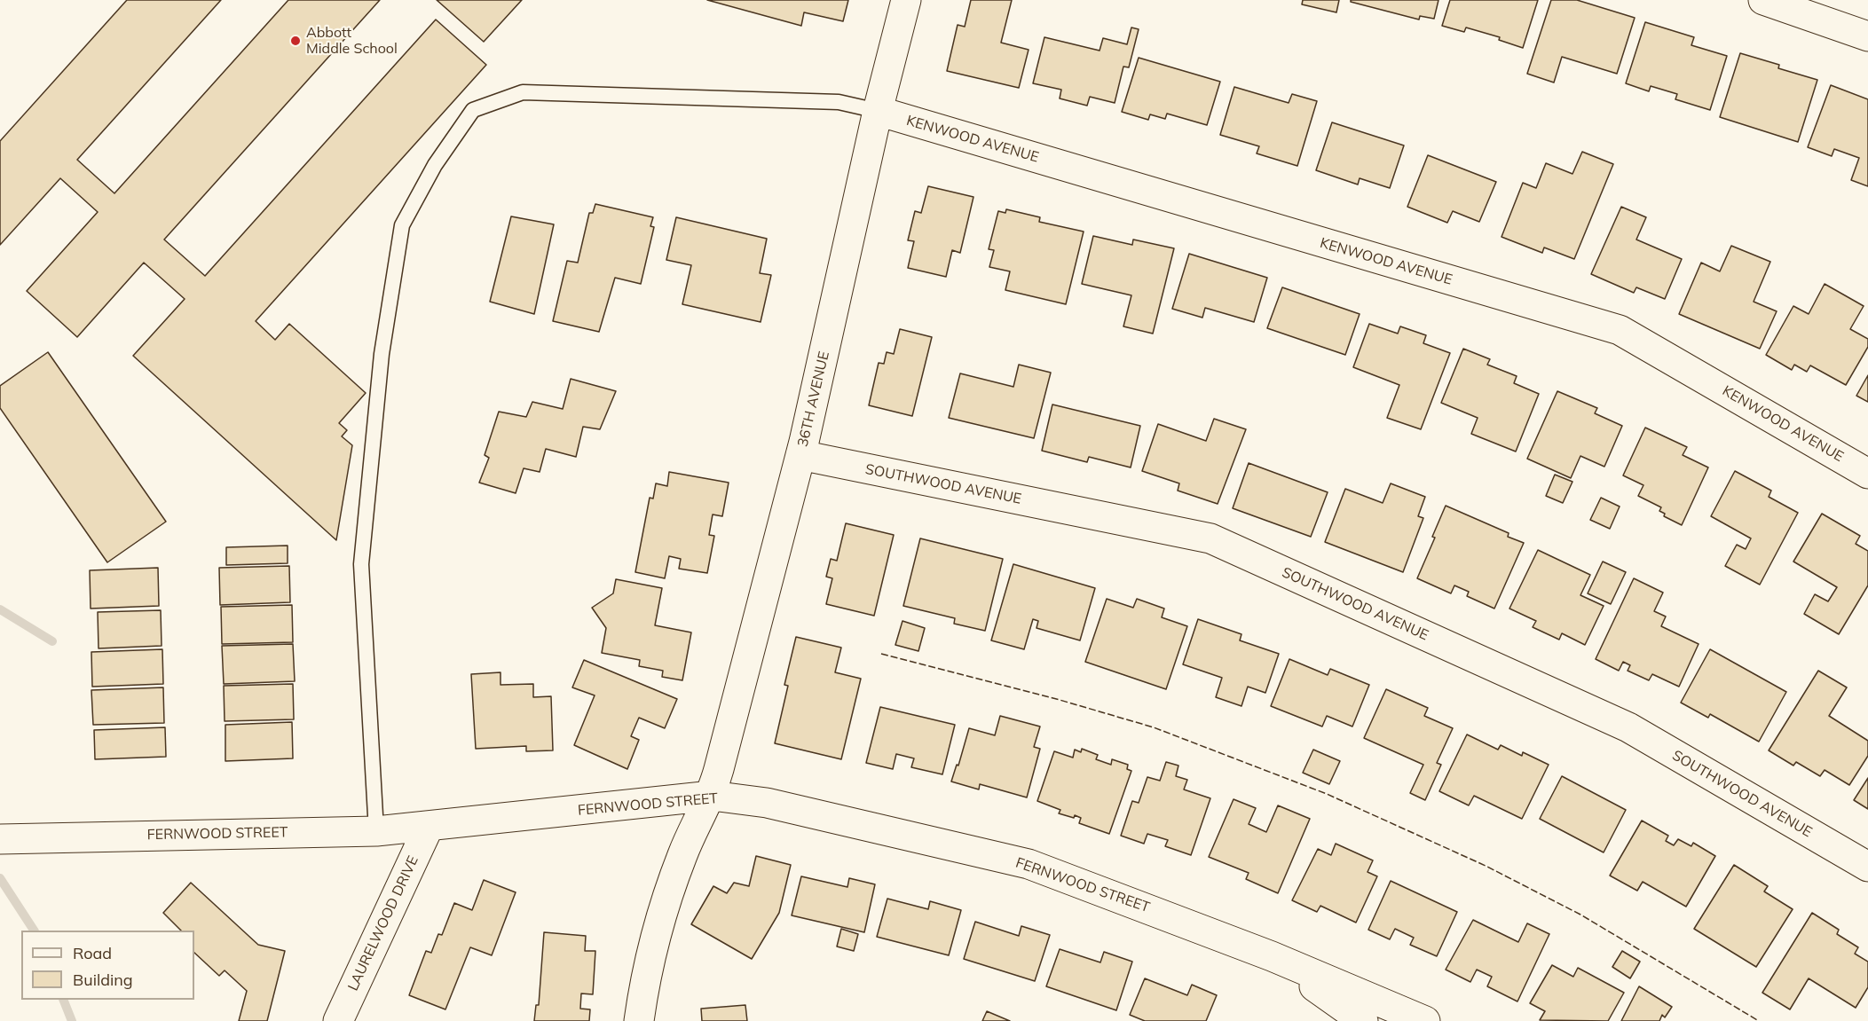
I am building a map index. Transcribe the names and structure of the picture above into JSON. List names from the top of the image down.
{
  "streets": {
    "street": [
      "KENWOOD AVENUE",
      "36TH AVENUE",
      "SOUTHWOOD AVENUE",
      "FERNWOOD STREET",
      "LAURELWOOD DRIVE"
    ]
  },
  "crossings": [
    ["KENWOOD AVENUE", "36TH AVENUE"],
    ["36TH AVENUE", "SOUTHWOOD AVENUE"],
    ["36TH AVENUE", "FERNWOOD STREET"],
    ["FERNWOOD STREET", "LAURELWOOD DRIVE"]
  ],
  "places": ["Abbott Middle School"],
  "legend": ["Road", "Building"]
}
